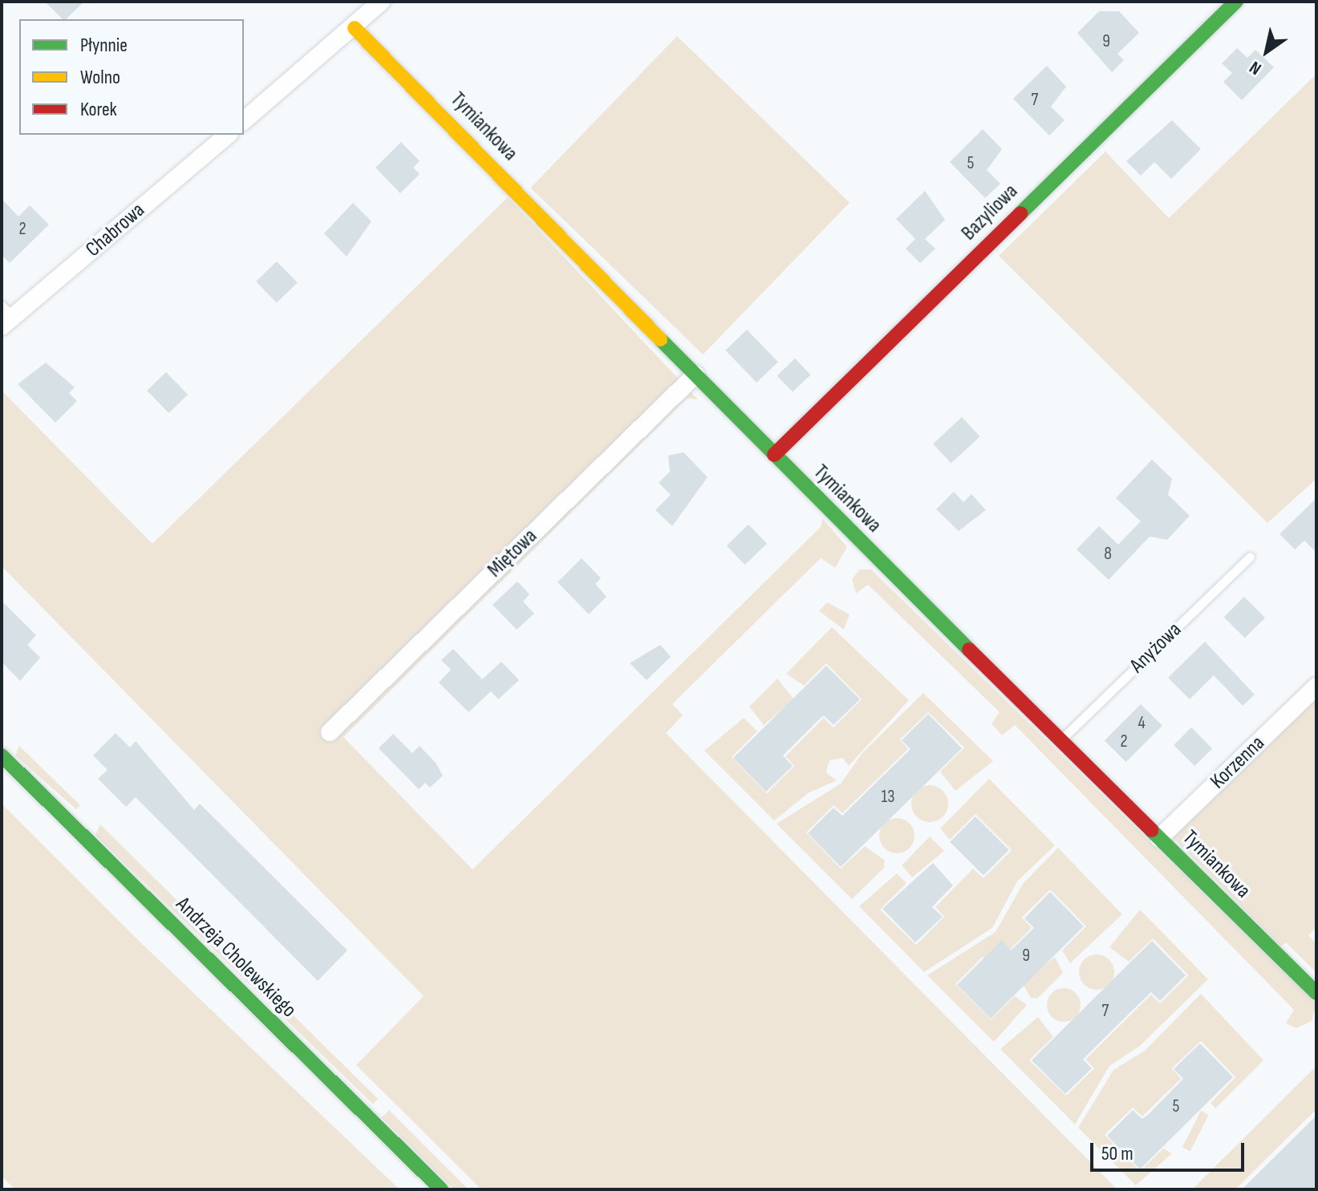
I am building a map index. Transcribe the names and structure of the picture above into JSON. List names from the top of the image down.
{
  "streets": {
    "street": [
      "Tymiankowa",
      "Bazyliowa",
      "Chabrowa",
      "Miętowa",
      "Korzenna",
      "Andrzeja Cholewskiego"
    ],
    "lane": ["Anyżowa"]
  },
  "crossings": [
    ["Tymiankowa", "Bazyliowa"],
    ["Tymiankowa", "Miętowa"],
    ["Tymiankowa", "Anyżowa"],
    ["Tymiankowa", "Korzenna"]
  ],
  "house_numbers": [
    "9",
    "7",
    "5",
    "2",
    "8",
    "4",
    "2",
    "13",
    "9",
    "7",
    "5"
  ],
  "legend": ["Płynnie", "Wolno", "Korek"],
  "scale_bar": "50 m",
  "north": "bottom left"
}
